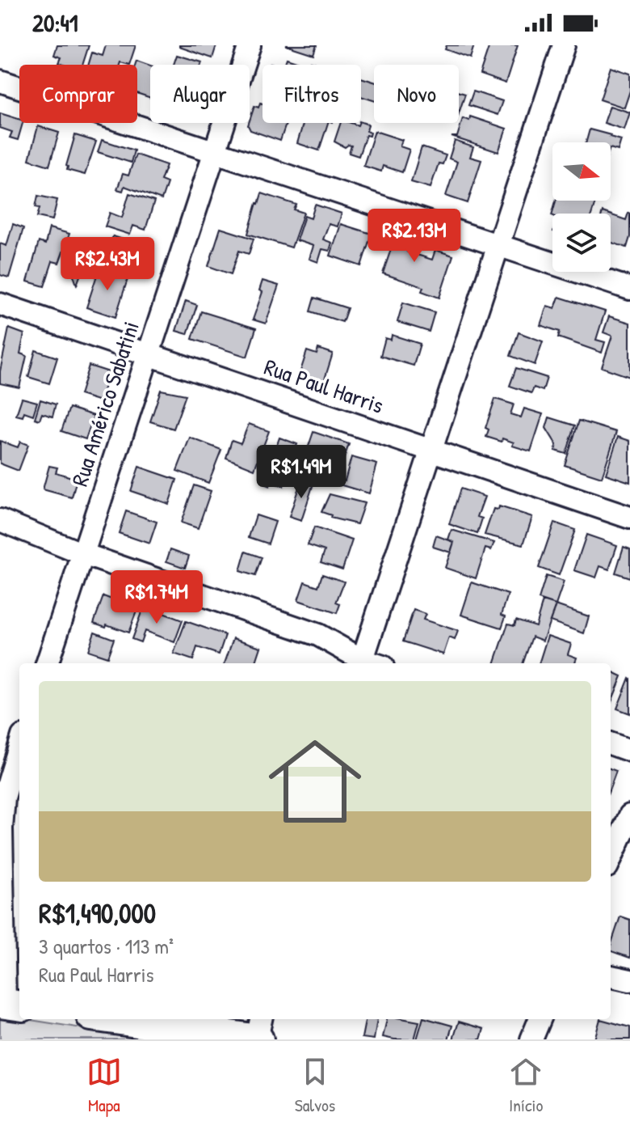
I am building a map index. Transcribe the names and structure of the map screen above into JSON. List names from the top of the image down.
{
  "streets": {
    "street": ["Rua Paul Harris", "Rua Américo Sabatini"]
  },
  "crossings": [
    ["Rua Paul Harris", "Rua Américo Sabatini"]
  ],
  "north": "right",
  "page": {
    "status": "20:41",
    "chip": [
      "Comprar",
      "Alugar",
      "Filtros",
      "Novo"
    ],
    "price": [
      "R$2.13M",
      "R$2.43M",
      "R$1.49M",
      "R$1.74M"
    ],
    "list": [
      {
        "name": "R$1,490,000",
        "note": "3 quartos · 113 m² · Rua Paul Harris"
      }
    ],
    "tabs": ["Mapa", "Salvos", "Início"]
  }
}
